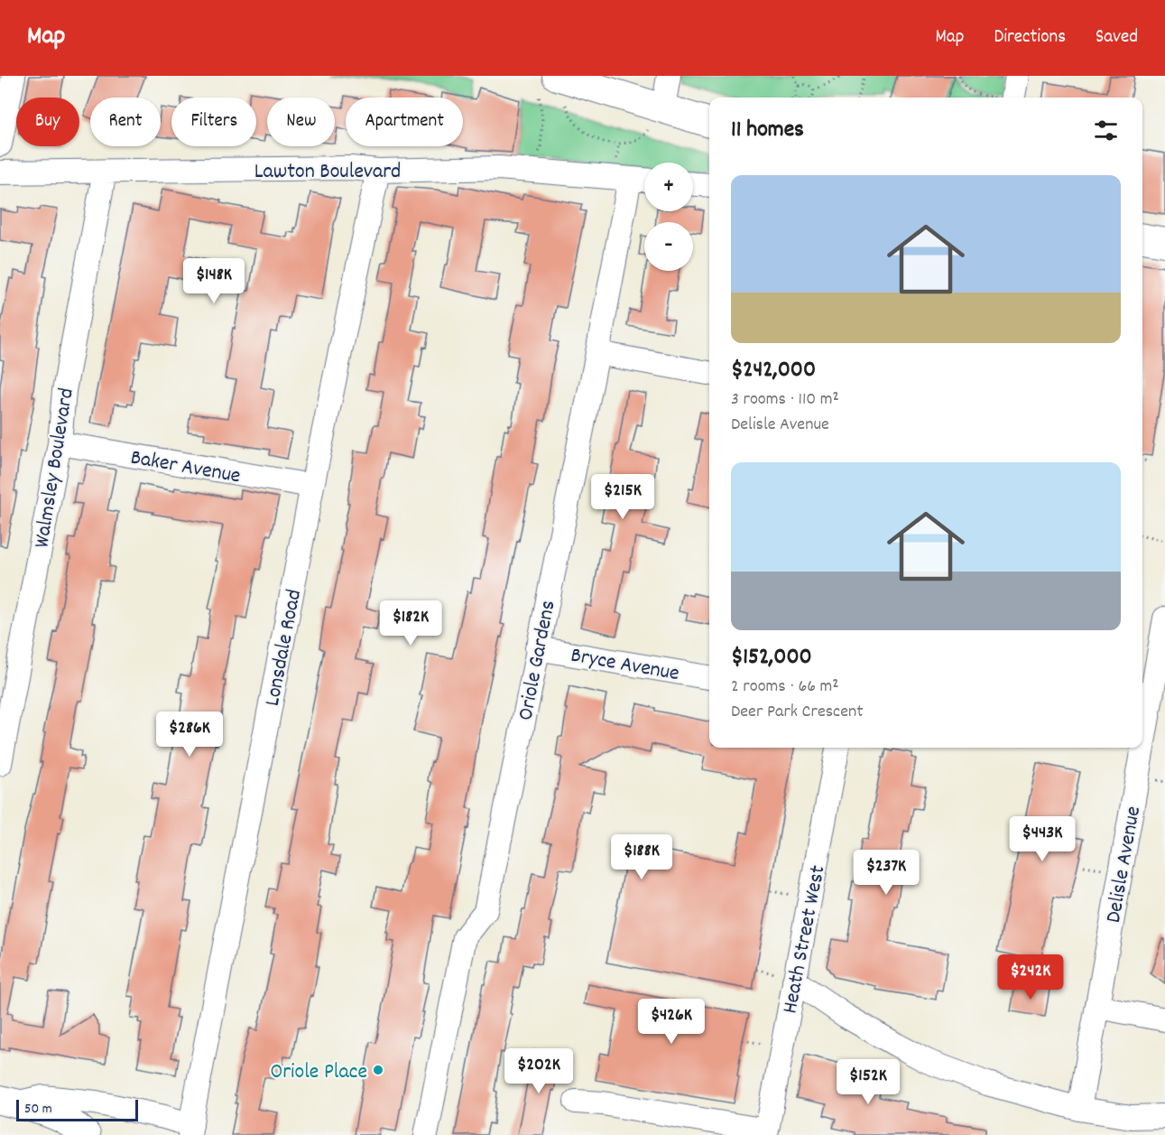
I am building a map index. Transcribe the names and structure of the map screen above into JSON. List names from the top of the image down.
{
  "streets": {
    "street": [
      "Lawton Boulevard",
      "Baker Avenue",
      "Walmsley Boulevard",
      "Lonsdale Road",
      "Oriole Gardens",
      "Bryce Avenue",
      "Delisle Avenue",
      "Heath Street West"
    ]
  },
  "crossings": [
    ["Lawton Boulevard", "Walmsley Boulevard"],
    ["Lawton Boulevard", "Lonsdale Road"],
    ["Lawton Boulevard", "Oriole Gardens"],
    ["Baker Avenue", "Walmsley Boulevard"],
    ["Baker Avenue", "Lonsdale Road"],
    ["Oriole Gardens", "Bryce Avenue"]
  ],
  "places": ["Oriole Place"],
  "scale_bar": "50 m",
  "page": {
    "header": "Map",
    "nav": ["Map", "Directions", "Saved"],
    "chip": [
      "Buy",
      "Rent",
      "Filters",
      "New",
      "Apartment"
    ],
    "heading": "11 homes",
    "map_buttons": ["+", "−"],
    "list": [
      {
        "name": "$242,000",
        "note": "3 rooms · 110 m² · Delisle Avenue"
      },
      {
        "name": "$152,000",
        "note": "2 rooms · 66 m² · Deer Park Crescent"
      }
    ],
    "price": [
      "$148K",
      "$215K",
      "$182K",
      "$286K",
      "$443K",
      "$188K",
      "$237K",
      "$242K",
      "$426K",
      "$202K",
      "$152K"
    ],
    "scale": "50 m"
  }
}
